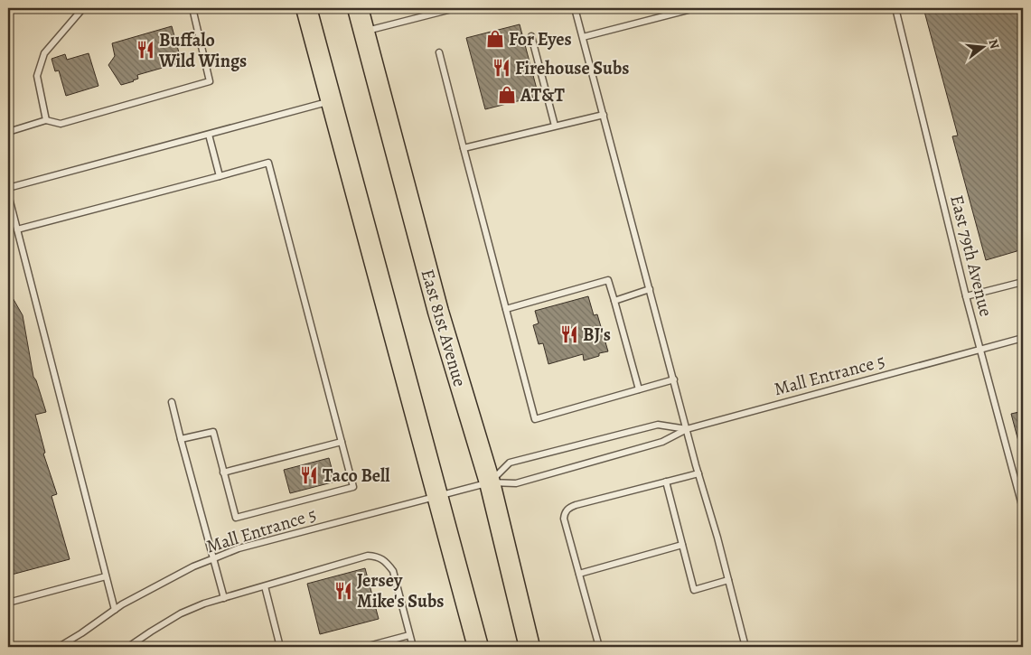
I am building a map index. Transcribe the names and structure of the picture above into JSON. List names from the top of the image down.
{
  "streets": {
    "highway": ["East 81st Avenue"],
    "lane": ["East 79th Avenue", "Mall Entrance 5"]
  },
  "crossings": [
    ["East 79th Avenue", "Mall Entrance 5"],
    ["East 81st Avenue", "Mall Entrance 5"]
  ],
  "places": {
    "shop": ["For Eyes", "AT&T"],
    "restaurant": [
      "Buffalo Wild Wings",
      "Firehouse Subs",
      "BJ's",
      "Taco Bell",
      "Jersey Mike's Subs"
    ]
  },
  "north": "right"
}
